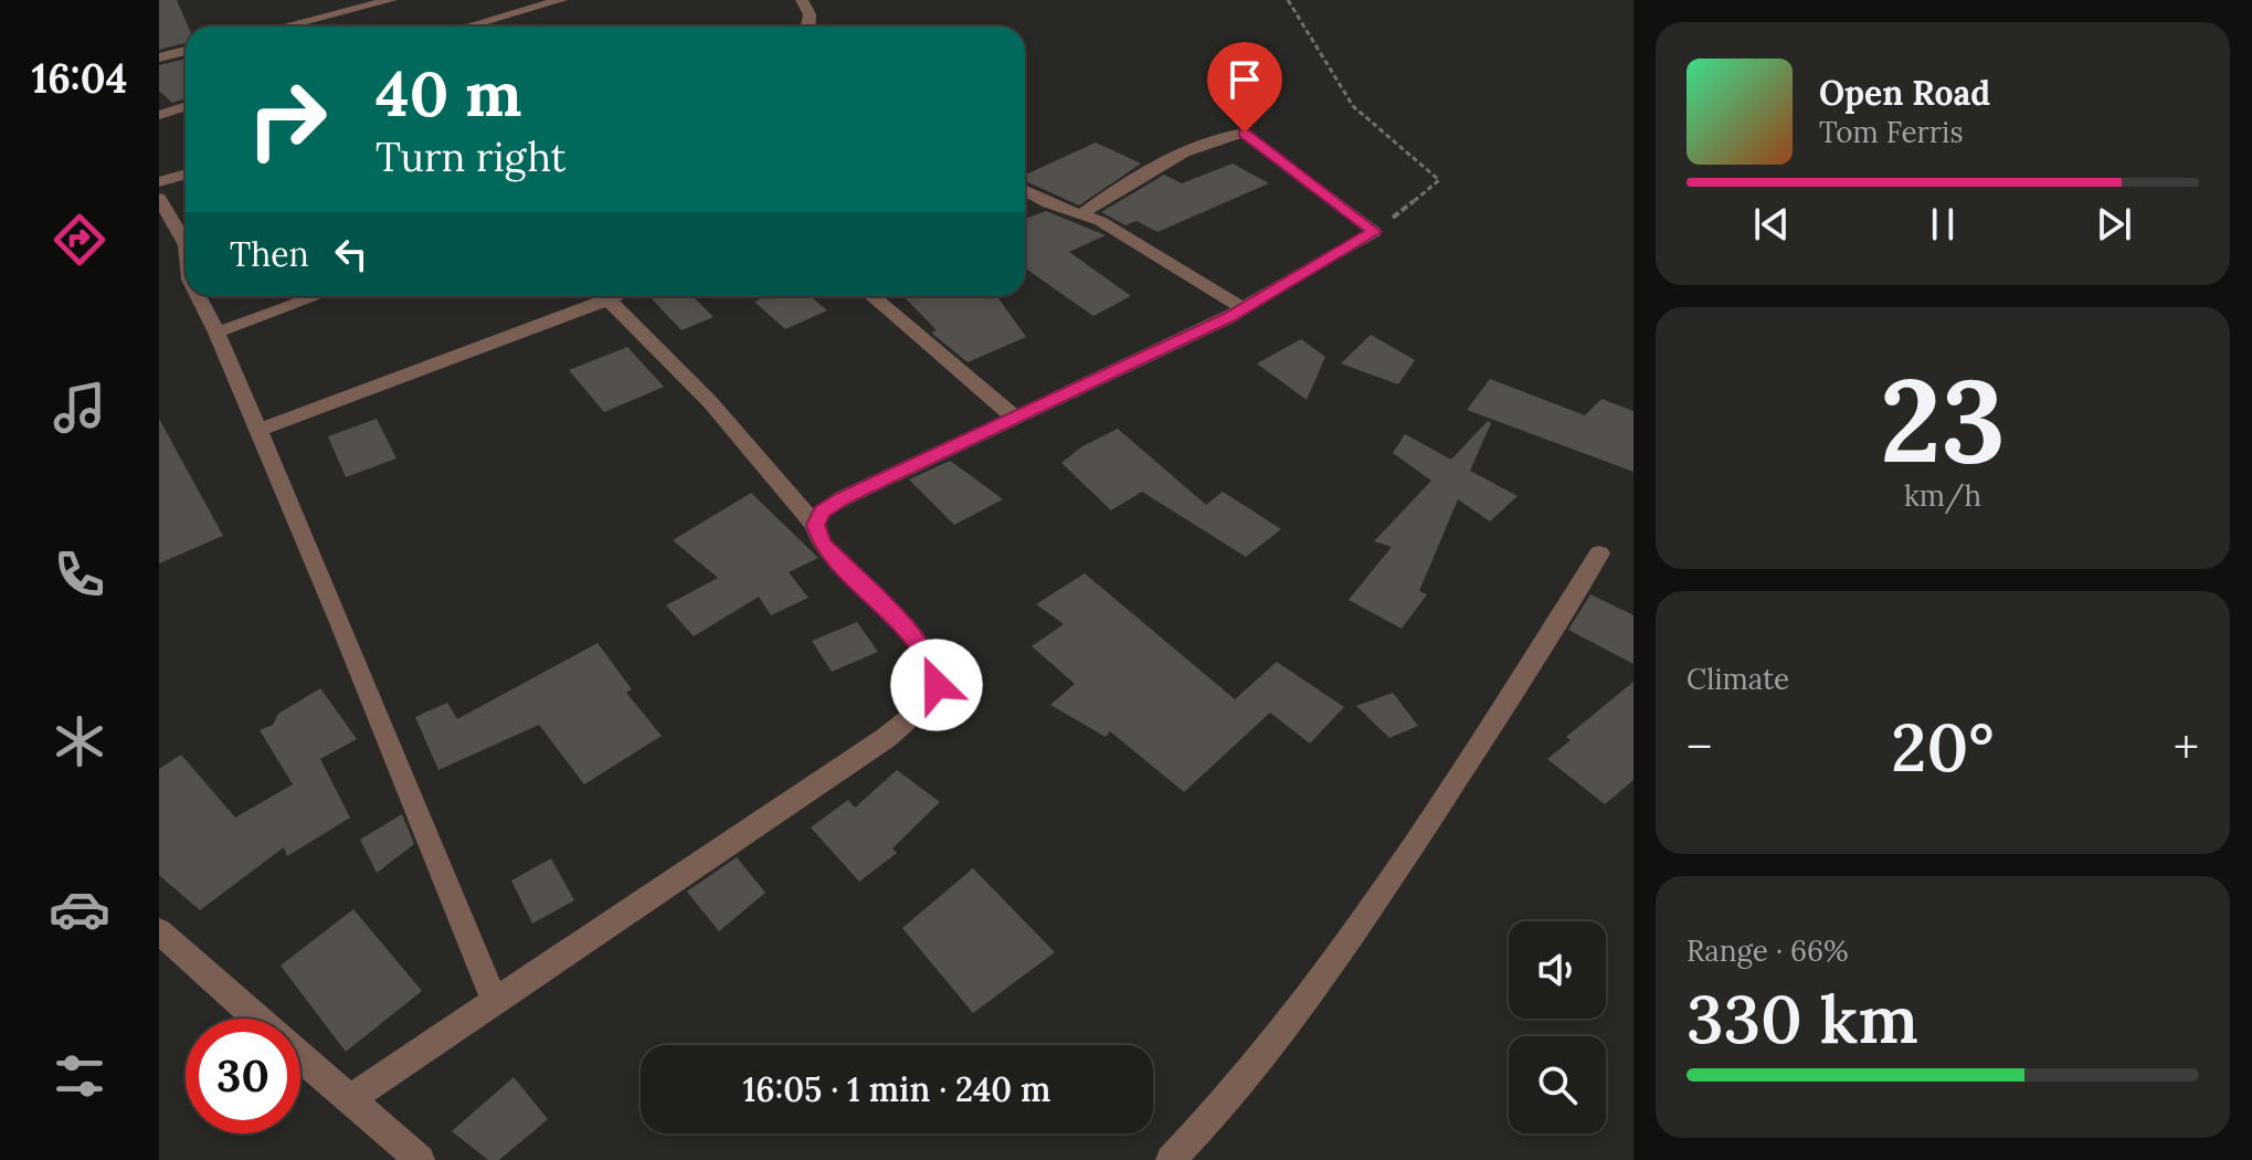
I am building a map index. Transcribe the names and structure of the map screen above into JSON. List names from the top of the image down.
{
  "page": {
    "tabs": "16:04",
    "turn": ["40 m", "Turn right"],
    "song": ["Open Road", "Tom Ferris"],
    "then": "Then",
    "tile": [
      ["23", "km/h"],
      "Climate",
      ["Range · 66%", "330 km"]
    ],
    "heat": ["−", "20°", "+"],
    "limit": "30",
    "trip": "16:05 · 1 min · 240 m"
  }
}
